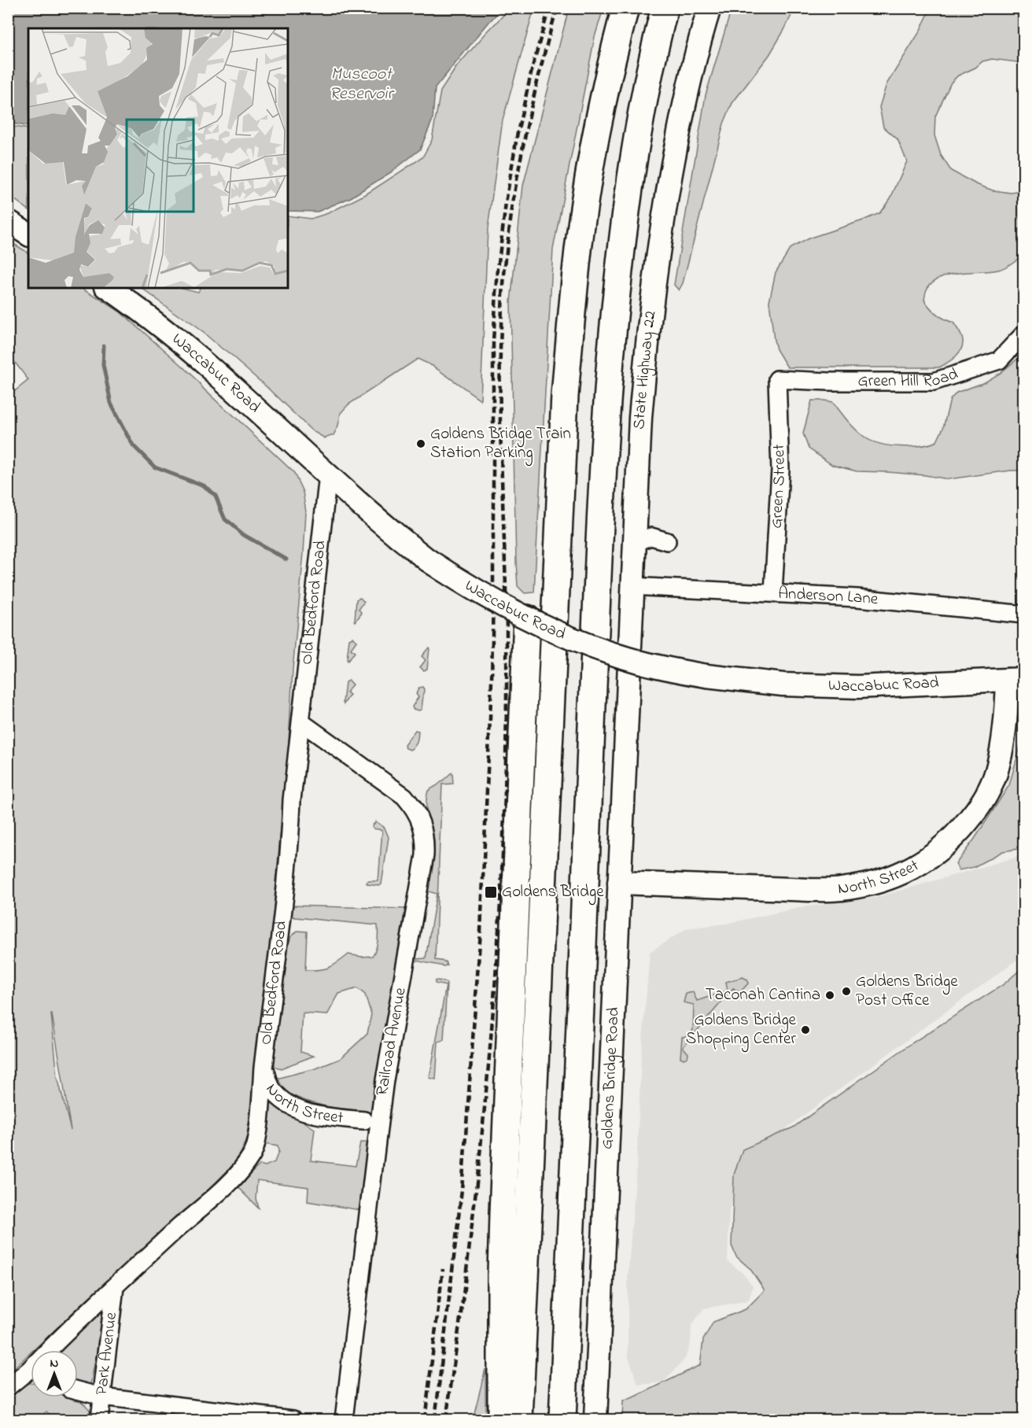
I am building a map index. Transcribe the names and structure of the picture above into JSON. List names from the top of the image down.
{
  "streets": {
    "main road": [
      "State Highway 22",
      "Waccabuc Road",
      "North Street",
      "Goldens Bridge Road"
    ],
    "street": [
      "Green Hill Road",
      "Green Street",
      "Anderson Lane",
      "Old Bedford Road",
      "Railroad Avenue",
      "Park Avenue"
    ]
  },
  "crossings": [
    ["State Highway 22", "Anderson Lane"],
    ["State Highway 22", "Goldens Bridge Road"],
    ["Waccabuc Road", "Old Bedford Road"],
    ["Waccabuc Road", "North Street"],
    ["Green Hill Road", "Green Street"],
    ["Green Street", "Anderson Lane"],
    ["Old Bedford Road", "North Street"],
    ["Old Bedford Road", "Railroad Avenue"],
    ["Old Bedford Road", "Park Avenue"],
    ["North Street", "Goldens Bridge Road"]
  ],
  "water": ["Muscoot Reservoir"],
  "places": {
    "other": [
      "Goldens Bridge Train Station Parking",
      "Goldens Bridge Post Office",
      "Taconah Cantina",
      "Goldens Bridge Shopping Center"
    ],
    "transit": ["Goldens Bridge"]
  },
  "north": "top"
}
